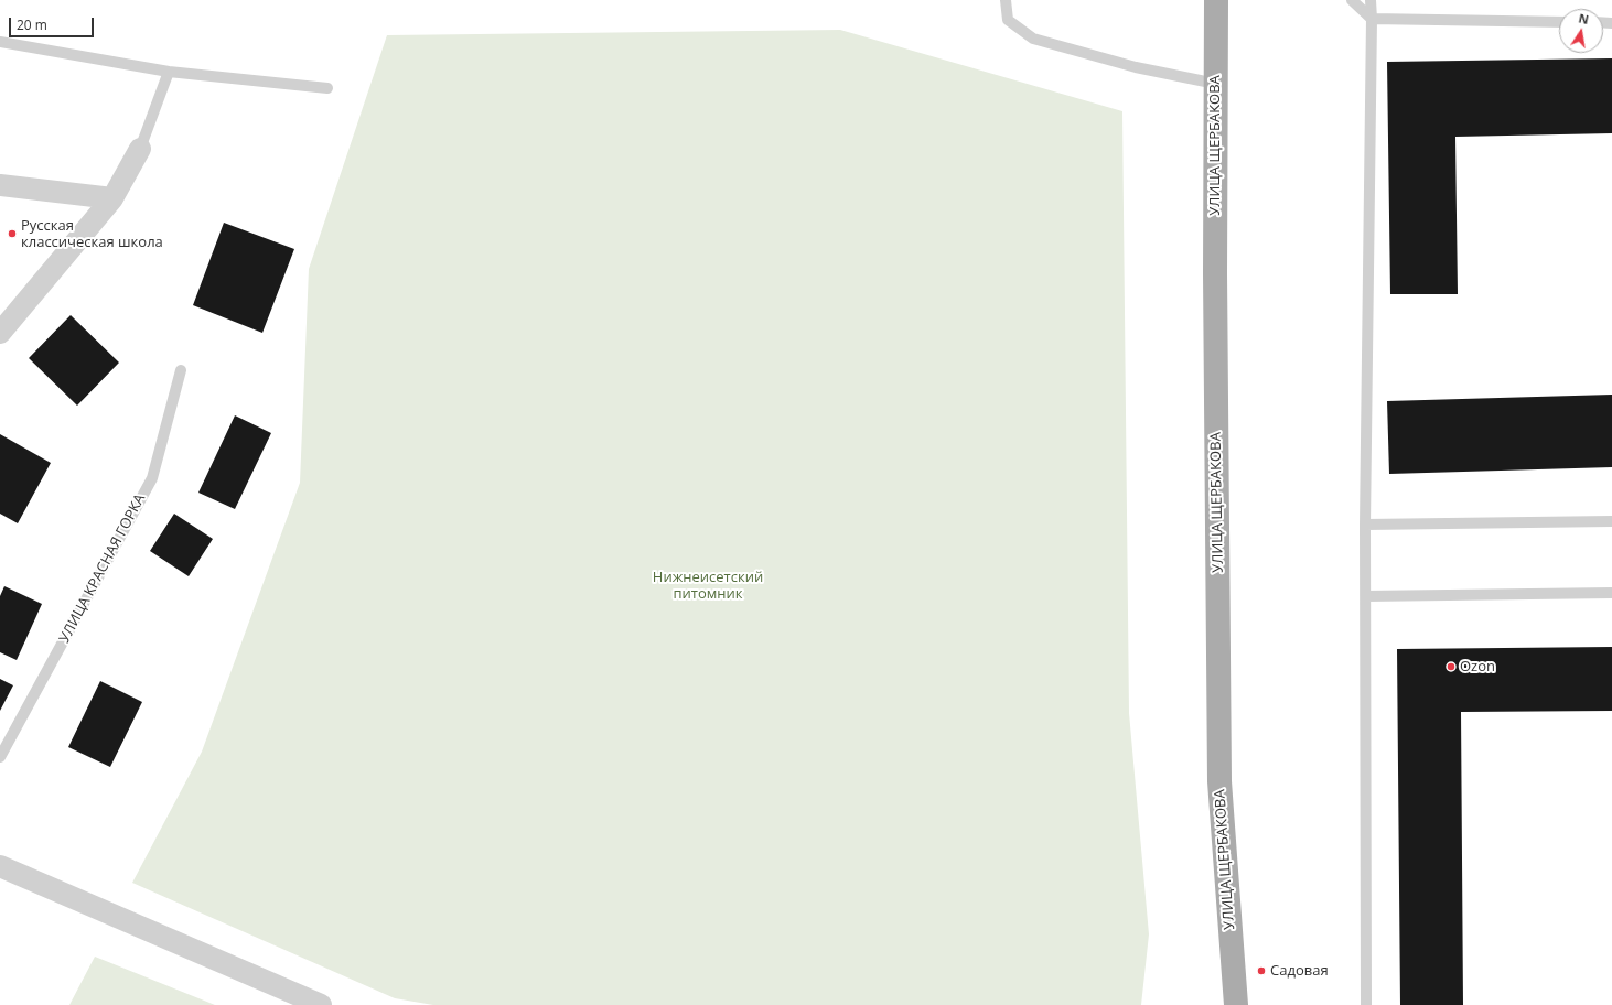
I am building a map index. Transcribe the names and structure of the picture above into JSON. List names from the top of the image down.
{
  "streets": {
    "main road": ["УЛИЦА ЩЕРБАКОВА"],
    "lane": ["УЛИЦА КРАСНАЯ ГОРКА"]
  },
  "parks": ["Нижнеисетский питомник"],
  "places": ["Русская классическая школа", "Ozon", "Садовая"],
  "scale_bar": "20 m",
  "north": "top"
}
